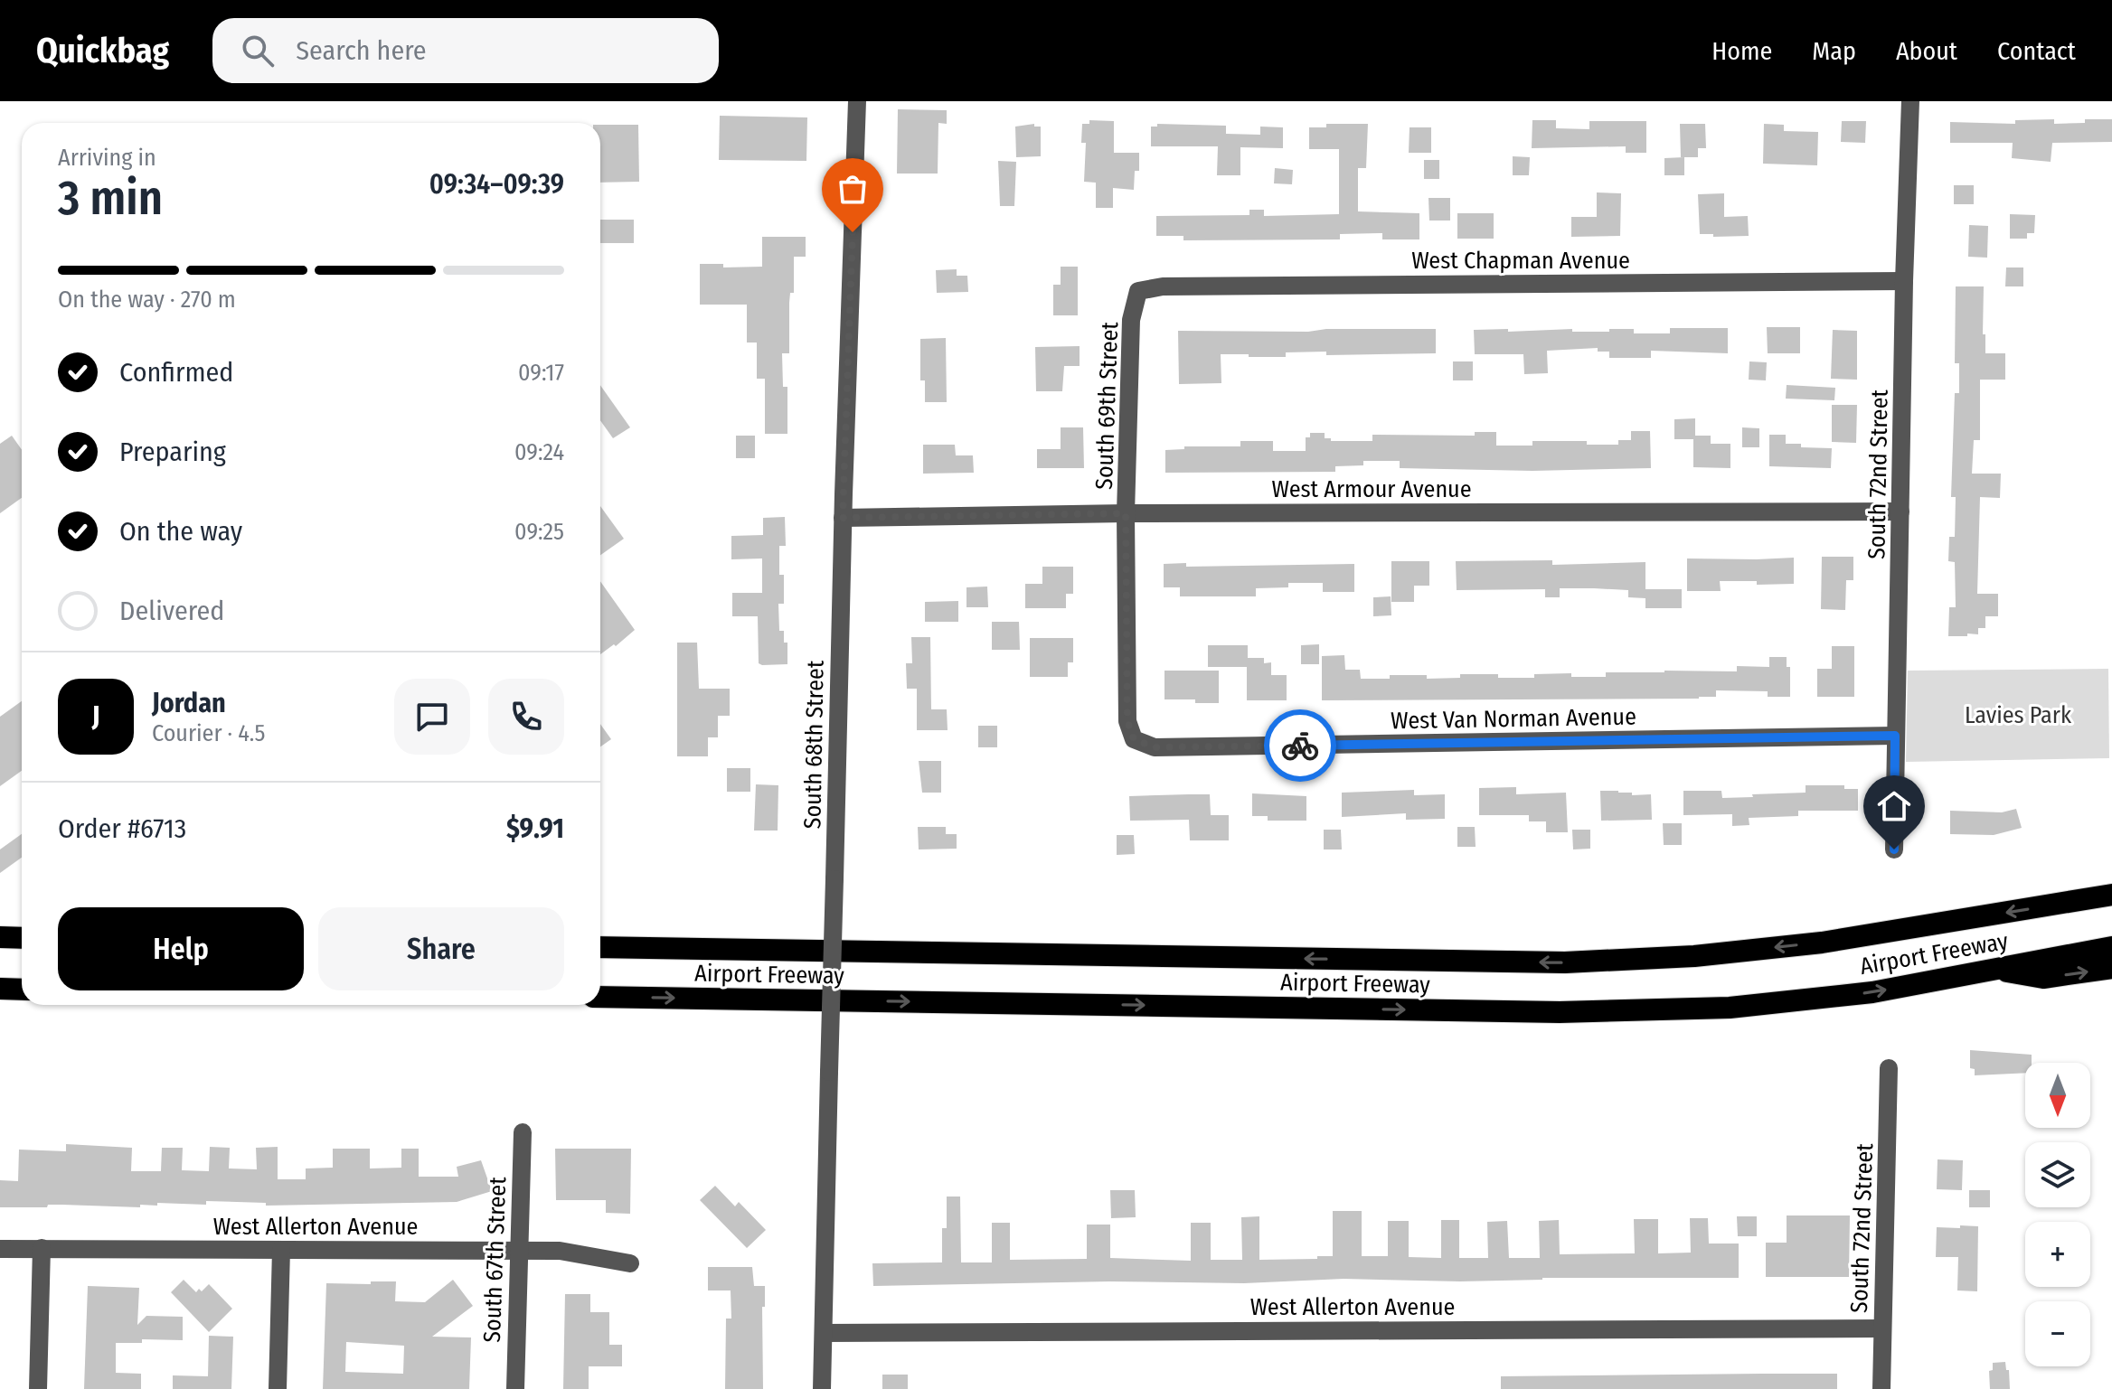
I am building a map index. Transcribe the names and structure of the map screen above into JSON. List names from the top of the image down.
{
  "streets": {
    "highway": ["Airport Freeway"],
    "street": [
      "West Chapman Avenue",
      "South 69th Street",
      "South 72nd Street",
      "West Armour Avenue",
      "West Van Norman Avenue",
      "South 68th Street",
      "West Allerton Avenue",
      "South 67th Street"
    ]
  },
  "crossings": [
    ["West Chapman Avenue", "South 69th Street"],
    ["West Chapman Avenue", "South 72nd Street"],
    ["South 69th Street", "West Armour Avenue"],
    ["South 69th Street", "West Van Norman Avenue"],
    ["South 72nd Street", "West Armour Avenue"],
    ["South 72nd Street", "West Van Norman Avenue"],
    ["South 72nd Street", "West Allerton Avenue"],
    ["West Armour Avenue", "South 68th Street"],
    ["South 68th Street", "West Allerton Avenue"],
    ["West Allerton Avenue", "South 67th Street"]
  ],
  "parks": ["Lavies Park"],
  "north": "bottom",
  "page": {
    "header": "Quickbag",
    "search": "Search here",
    "nav": [
      "Home",
      "Map",
      "About",
      "Contact"
    ],
    "heading": ["3 min", "Arriving in", "09:34–09:39"],
    "panel": [
      "Jordan",
      "Courier · 4.5",
      "Order #6713",
      "$9.91"
    ],
    "bar": "On the way · 270 m",
    "list": [
      ["Confirmed", "09:17"],
      ["Preparing", "09:24"],
      ["On the way", "09:25"],
      "Delivered"
    ],
    "round": "J",
    "buttons": ["Help", "Share"],
    "map_buttons": ["+", "−"]
  }
}
